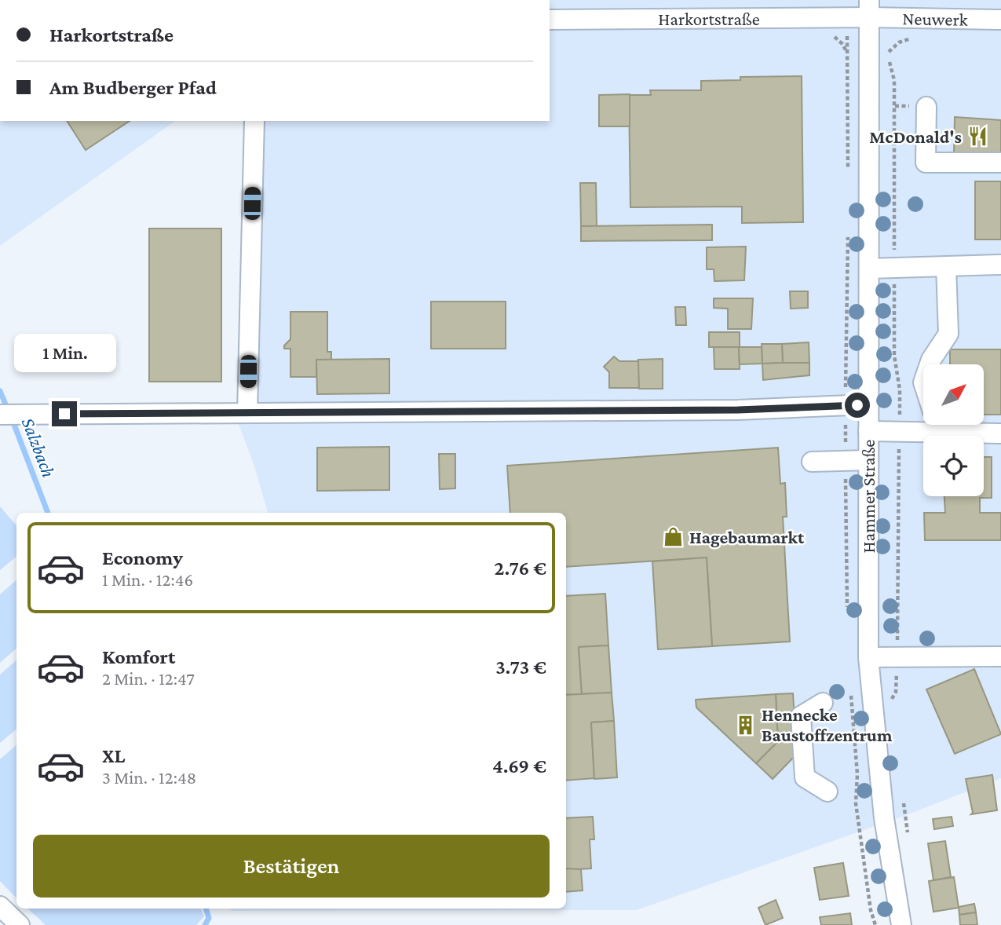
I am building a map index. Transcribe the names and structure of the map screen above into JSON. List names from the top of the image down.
{
  "streets": {
    "street": ["Harkortstraße", "Neuwerk", "Hammer Straße"]
  },
  "crossings": [
    ["Harkortstraße", "Neuwerk"],
    ["Harkortstraße", "Hammer Straße"],
    ["Neuwerk", "Hammer Straße"]
  ],
  "water": ["Salzbach"],
  "places": {
    "restaurant": ["McDonald's"],
    "shop": ["Hagebaumarkt"],
    "building": ["Hennecke Baustoffzentrum"]
  },
  "north": "top right",
  "page": {
    "banner": ["Harkortstraße", "Am Budberger Pfad"],
    "bubble": "1 Min.",
    "list": [
      {
        "name": "Economy",
        "note": "1 Min. · 12:46",
        "value": "2.76 €"
      },
      {
        "name": "Komfort",
        "note": "2 Min. · 12:47",
        "value": "3.73 €"
      },
      {
        "name": "XL",
        "note": "3 Min. · 12:48",
        "value": "4.69 €"
      }
    ],
    "buttons": "Bestätigen"
  }
}
